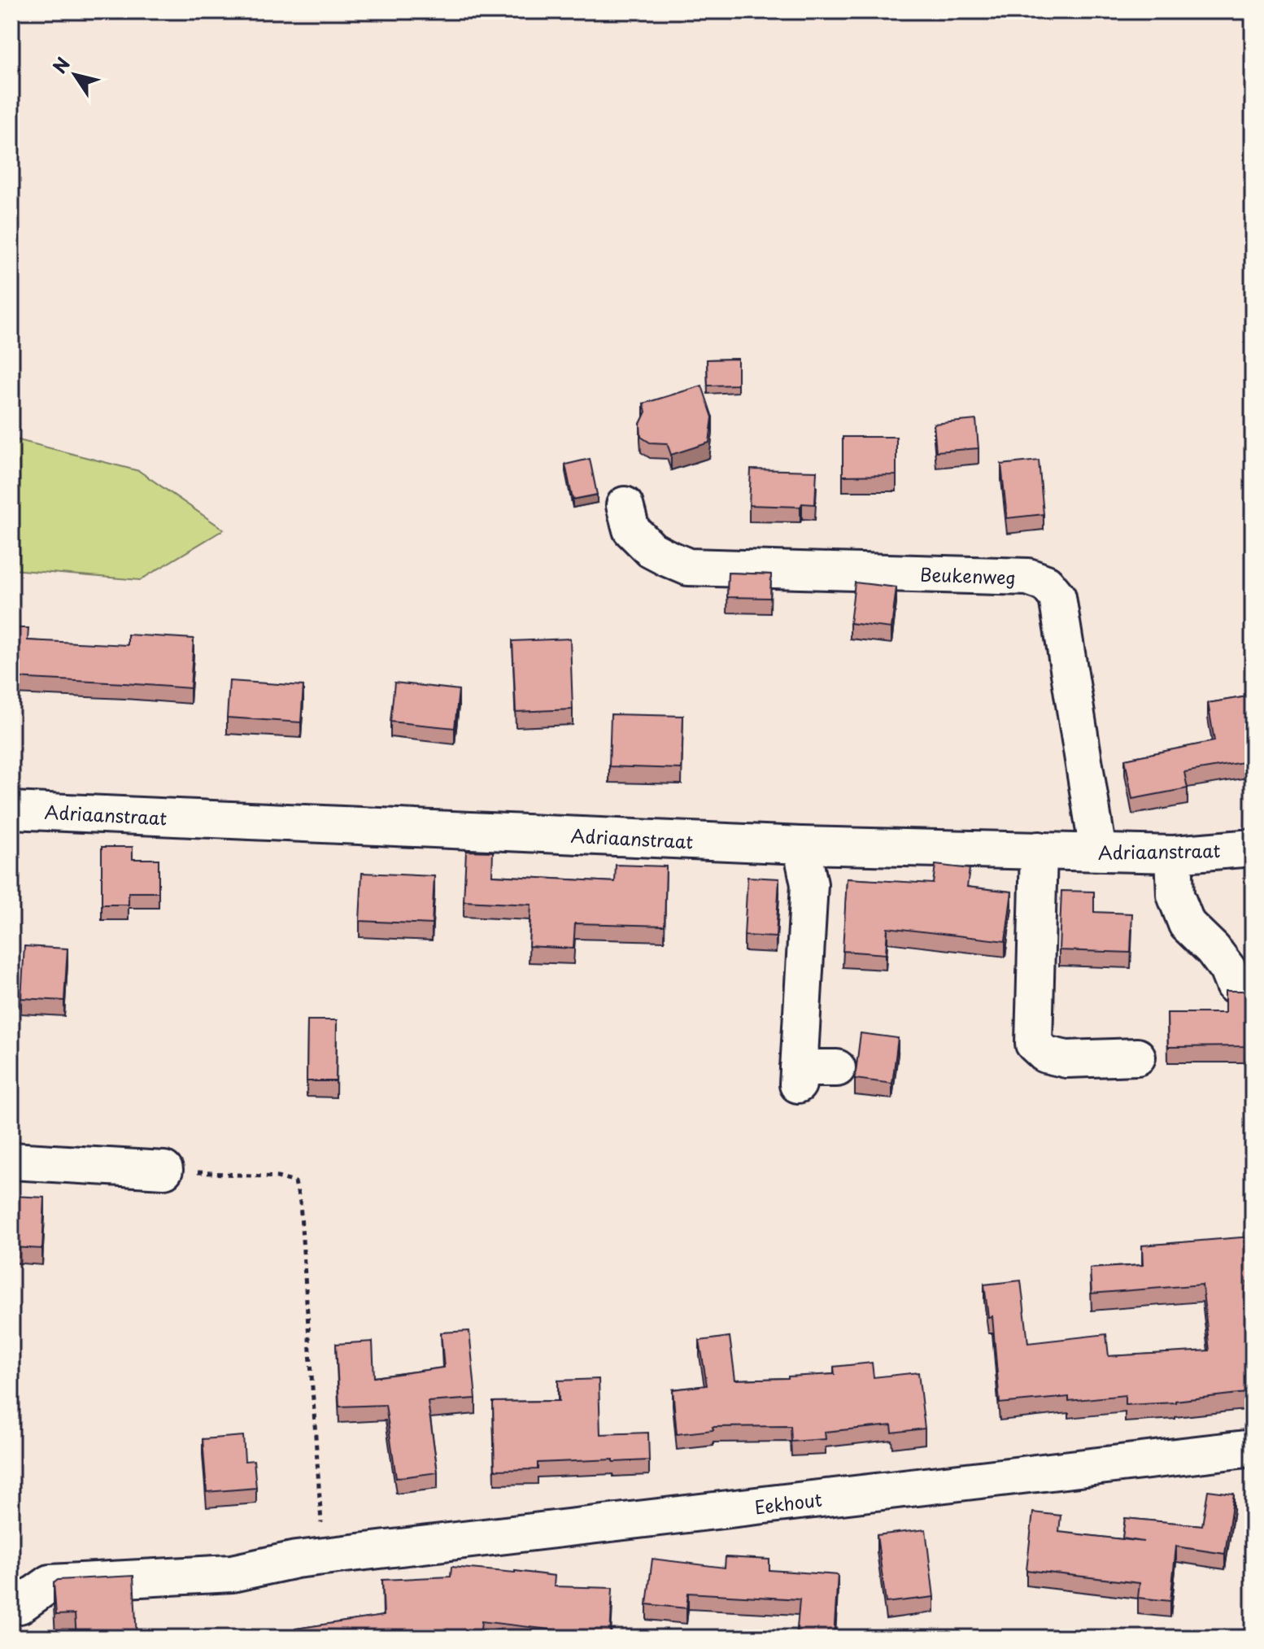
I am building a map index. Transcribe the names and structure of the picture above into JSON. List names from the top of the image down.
{
  "streets": {
    "street": ["Beukenweg", "Adriaanstraat", "Eekhout"]
  },
  "crossings": [
    ["Beukenweg", "Adriaanstraat"]
  ],
  "north": "top left"
}
